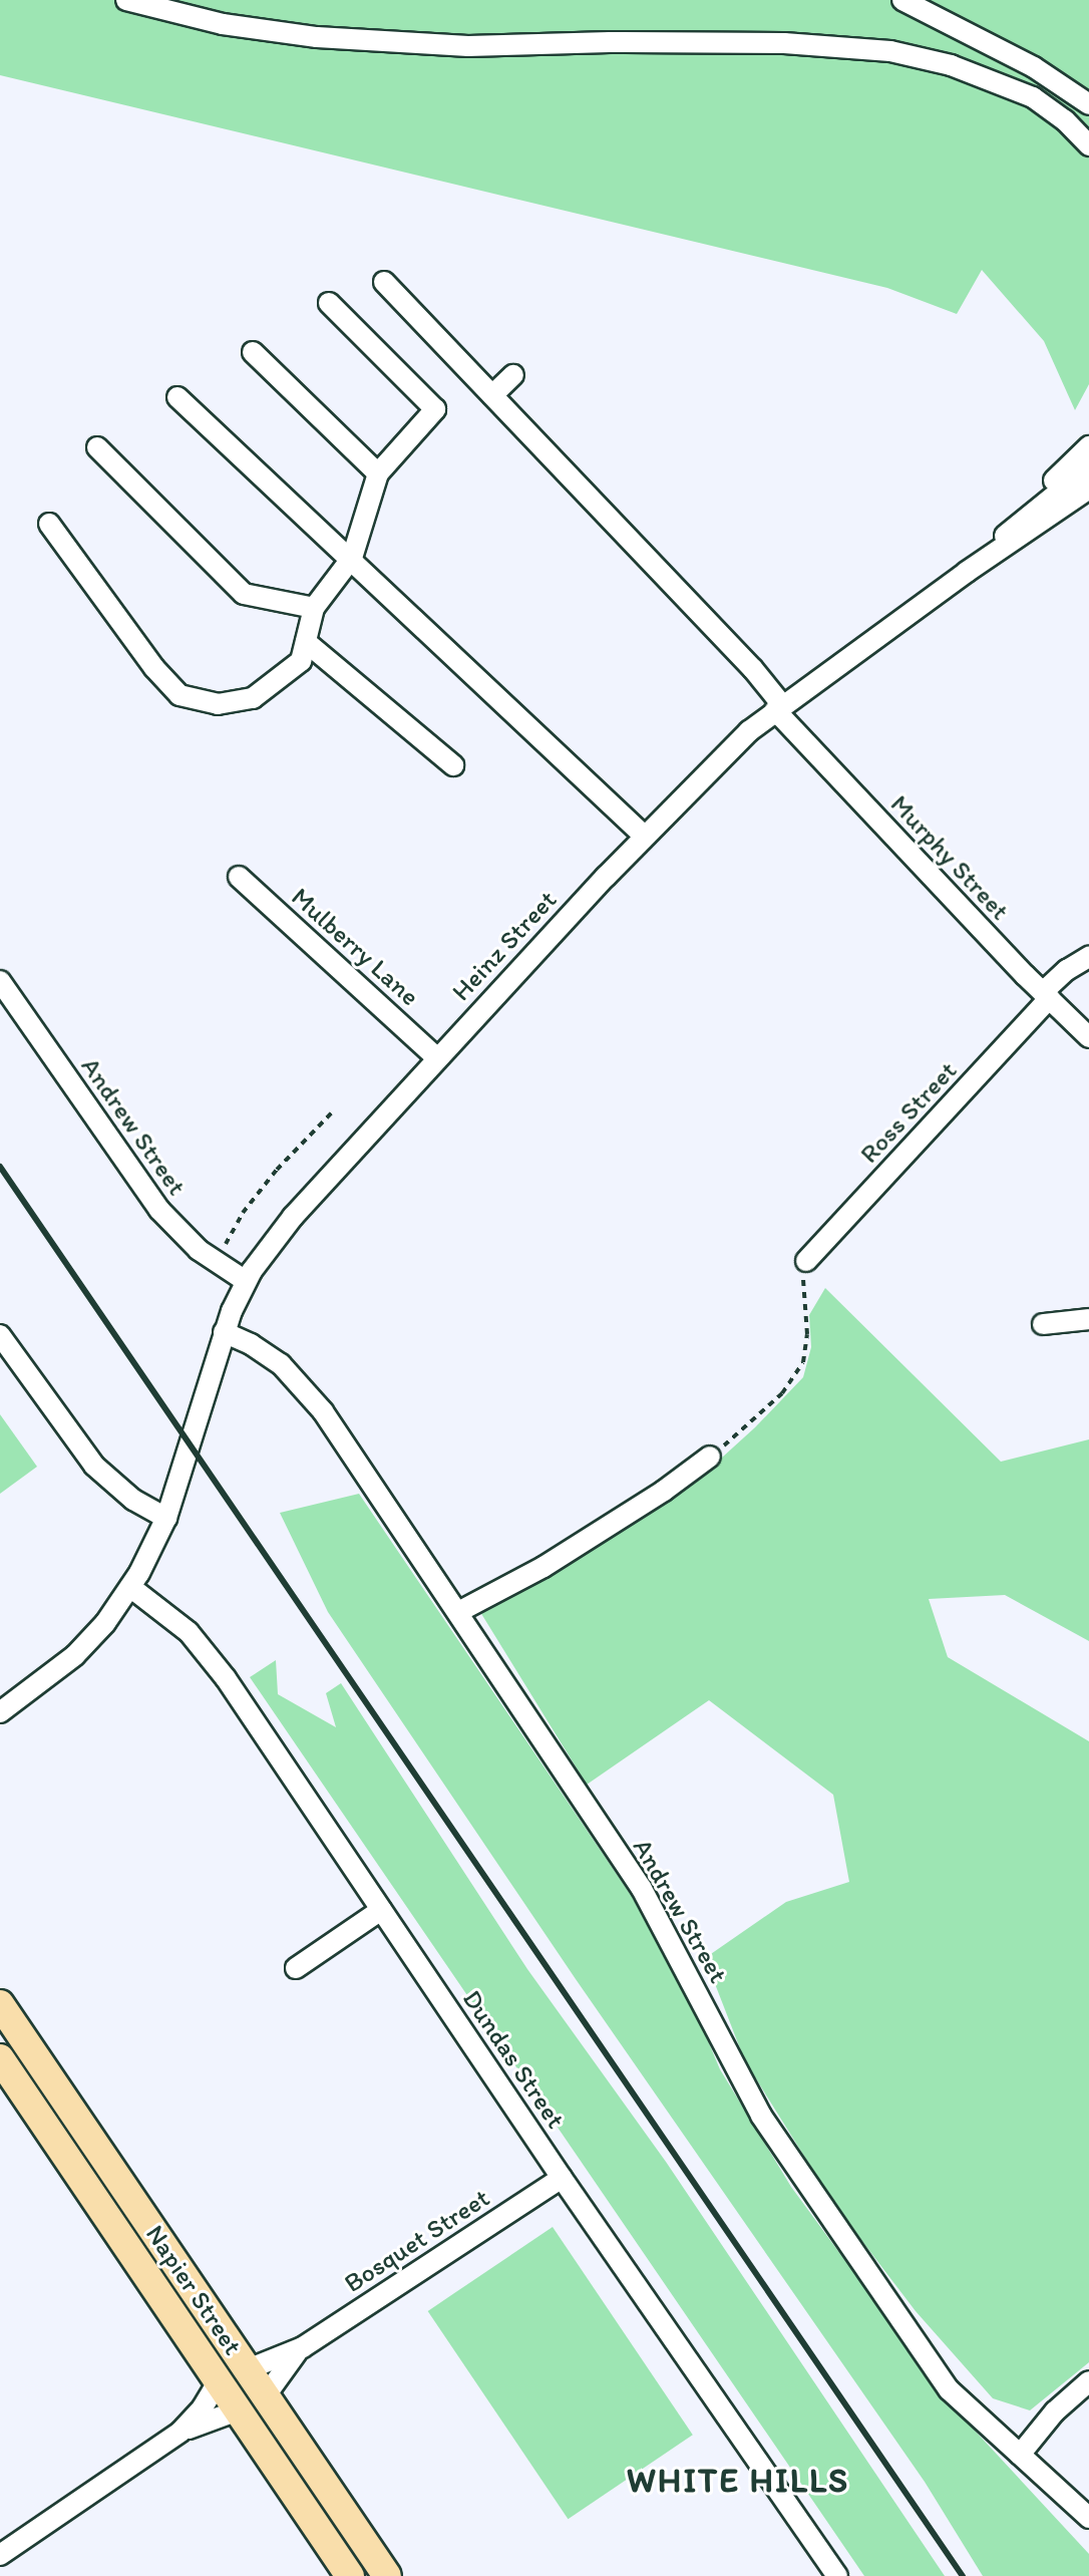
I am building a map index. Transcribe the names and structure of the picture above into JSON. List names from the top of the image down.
{
  "streets": {
    "highway": ["Napier Street"],
    "street": [
      "Murphy Street",
      "Heinz Street",
      "Mulberry Lane",
      "Ross Street",
      "Andrew Street",
      "Dundas Street",
      "Bosquet Street"
    ]
  },
  "crossings": [
    ["Murphy Street", "Heinz Street"],
    ["Murphy Street", "Ross Street"],
    ["Heinz Street", "Mulberry Lane"],
    ["Heinz Street", "Andrew Street"],
    ["Heinz Street", "Dundas Street"],
    ["Dundas Street", "Bosquet Street"],
    ["Bosquet Street", "Napier Street"]
  ],
  "districts": ["WHITE HILLS"]
}
